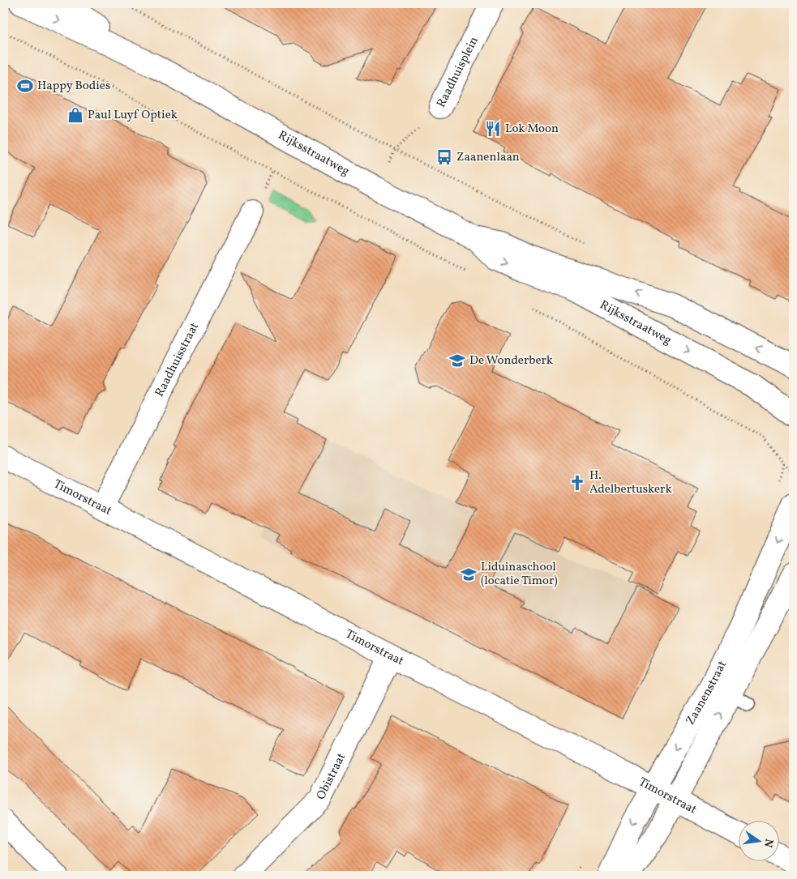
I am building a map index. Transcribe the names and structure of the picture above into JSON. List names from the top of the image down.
{
  "streets": {
    "street": [
      "Raadhuisplein",
      "Rijksstraatweg",
      "Raadhuisstraat",
      "Timorstraat",
      "Zaanenstraat",
      "Obistraat"
    ]
  },
  "crossings": [
    ["Raadhuisplein", "Rijksstraatweg"],
    ["Raadhuisstraat", "Timorstraat"],
    ["Timorstraat", "Zaanenstraat"],
    ["Timorstraat", "Obistraat"]
  ],
  "places": {
    "sports": ["Happy Bodies"],
    "shop": ["Paul Luyf Optiek"],
    "restaurant": ["Lok Moon"],
    "bus stop": ["Zaanenlaan"],
    "school or university": ["De Wonderberk", "Liduinaschool (locatie Timor)"],
    "church": ["H. Adelbertuskerk"]
  },
  "north": "right"
}
